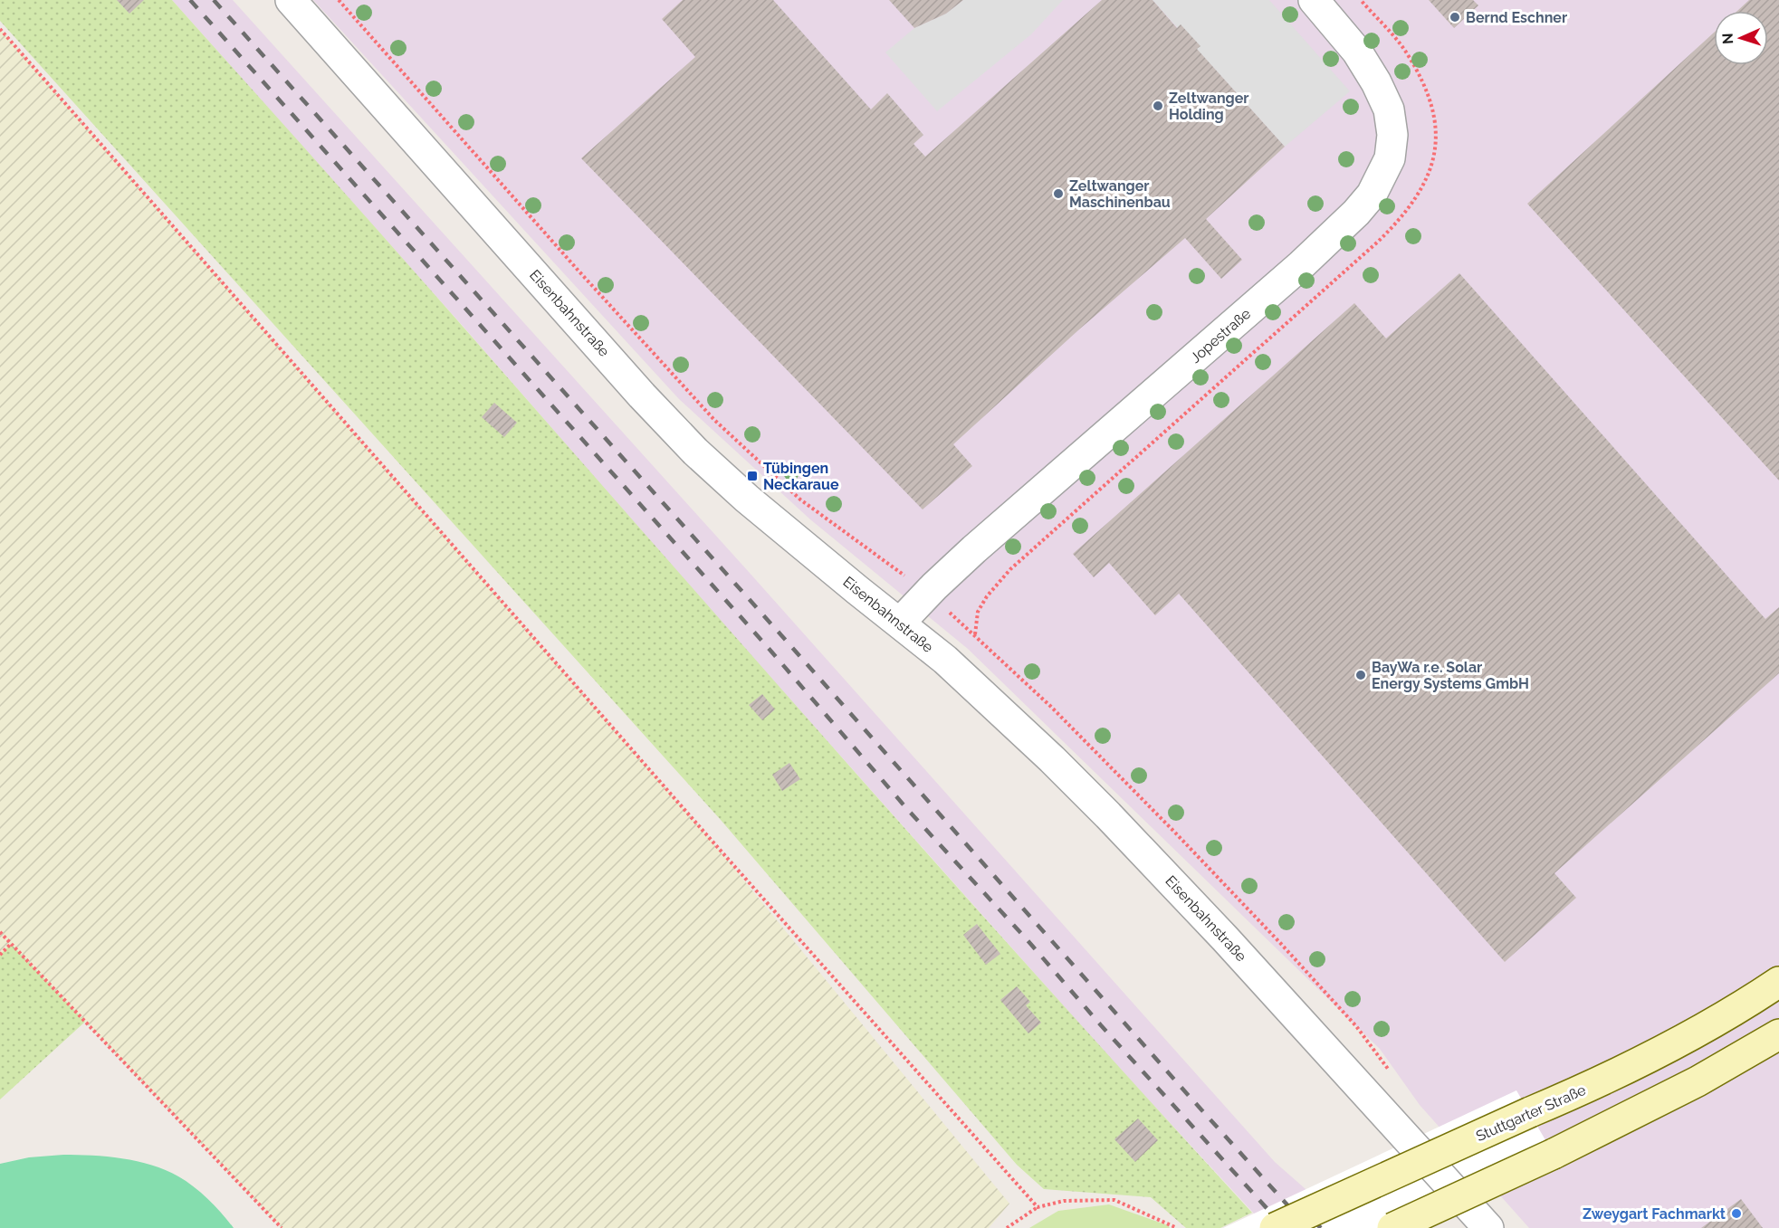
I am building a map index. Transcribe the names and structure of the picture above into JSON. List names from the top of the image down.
{
  "streets": {
    "main road": ["Stuttgarter Straße"],
    "street": ["Eisenbahnstraße", "Jopestraße"]
  },
  "crossings": [
    ["Eisenbahnstraße", "Jopestraße"]
  ],
  "places": {
    "other": [
      "Bernd Eschner",
      "Zeltwanger Holding",
      "Zeltwanger Maschinenbau",
      "BayWa r.e. Solar Energy Systems GmbH",
      "Zweygart Fachmarkt"
    ],
    "transit": ["Tübingen Neckaraue"]
  },
  "north": "left"
}
